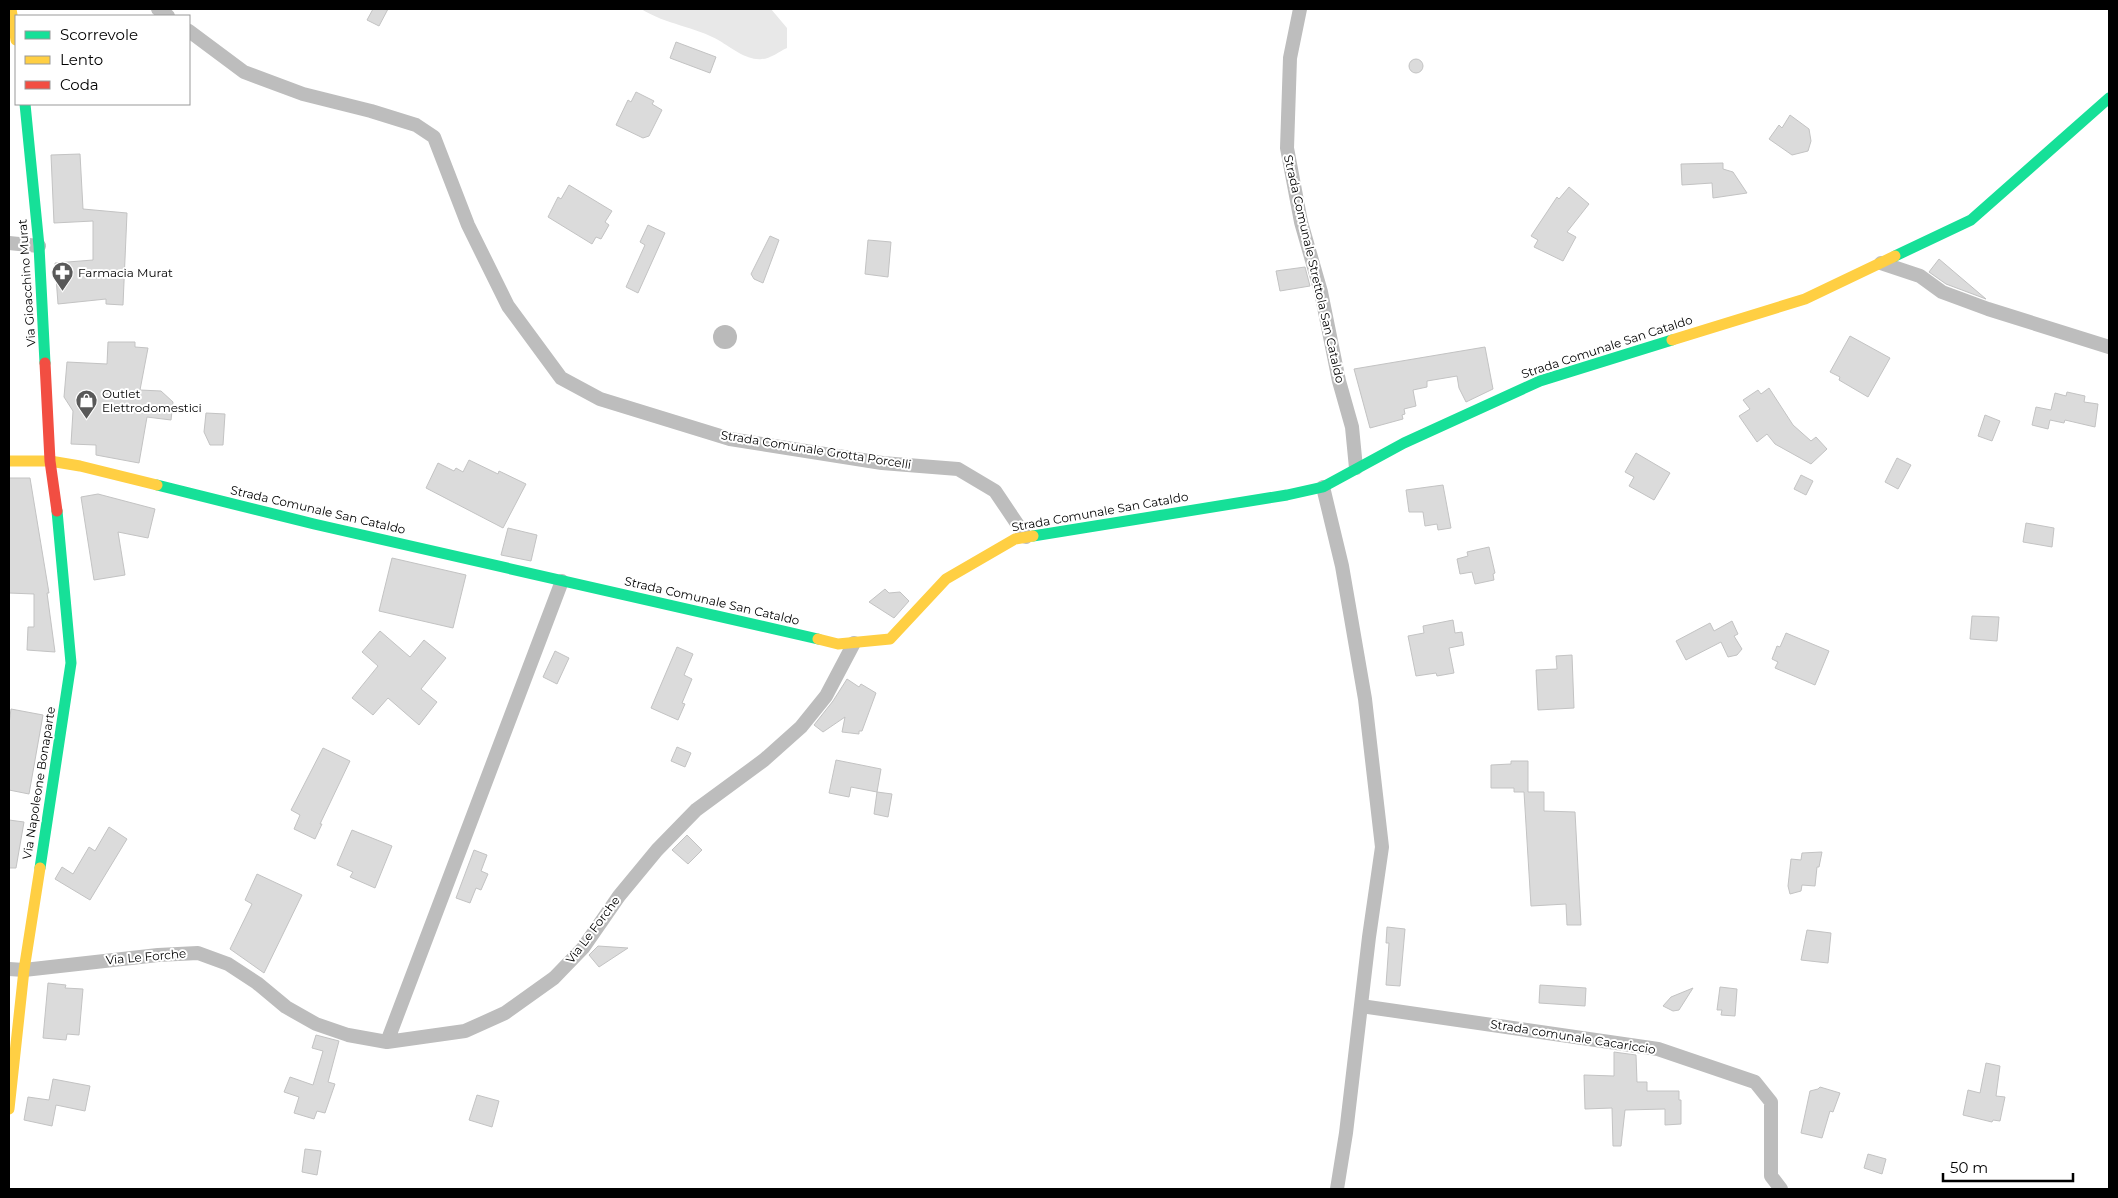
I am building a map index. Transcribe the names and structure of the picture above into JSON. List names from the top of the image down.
{
  "streets": {
    "street": [
      "Strada Comunale Strettola San Cataldo",
      "Via Gioacchino Murat",
      "Strada Comunale San Cataldo",
      "Strada Comunale Grotta Porcelli",
      "Via Napoleone Bonaparte",
      "Via Le Forche",
      "Strada comunale Cacariccio"
    ]
  },
  "crossings": [
    ["Strada Comunale Strettola San Cataldo", "Strada Comunale San Cataldo"],
    ["Via Gioacchino Murat", "Strada Comunale San Cataldo"],
    ["Via Gioacchino Murat", "Via Napoleone Bonaparte"],
    ["Strada Comunale San Cataldo", "Strada Comunale Grotta Porcelli"],
    ["Strada Comunale San Cataldo", "Via Napoleone Bonaparte"],
    ["Strada Comunale San Cataldo", "Via Le Forche"],
    ["Via Napoleone Bonaparte", "Via Le Forche"]
  ],
  "places": {
    "pharmacy": ["Farmacia Murat"],
    "shop": ["Outlet Elettrodomestici"]
  },
  "legend": ["Scorrevole", "Lento", "Coda"],
  "scale_bar": "50 m"
}
